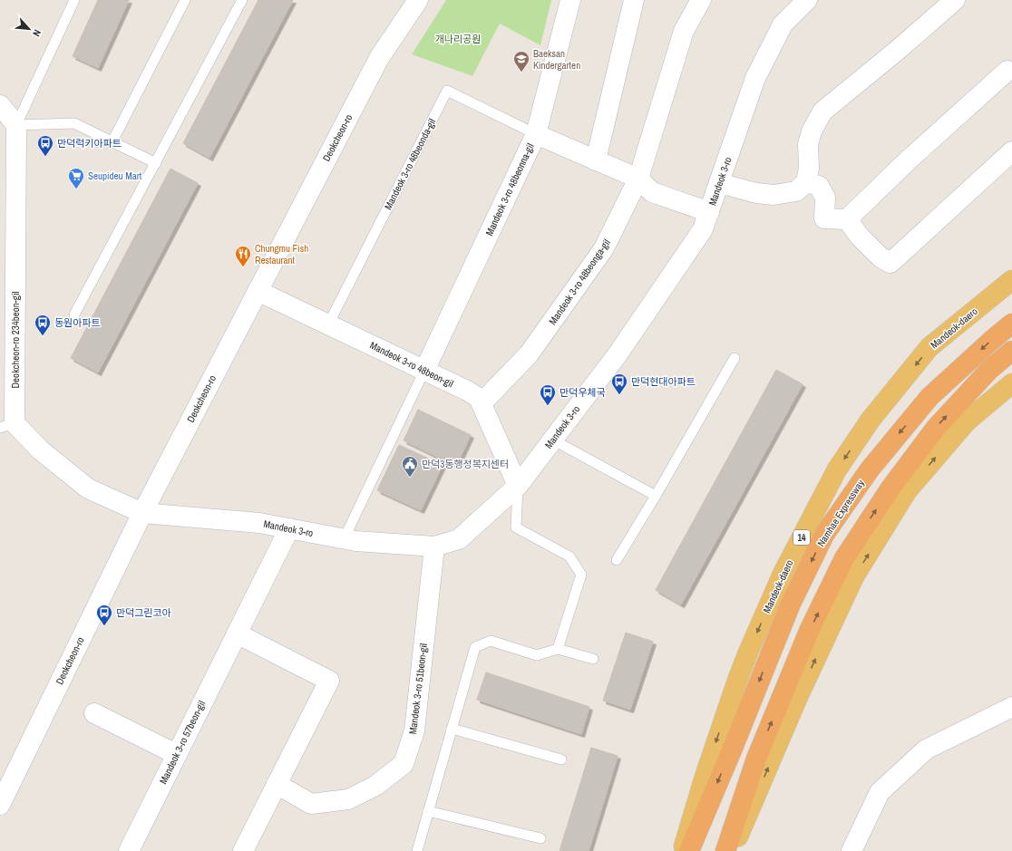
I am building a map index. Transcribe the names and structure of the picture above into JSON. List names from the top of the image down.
{
  "streets": {
    "highway": ["Namhae Expressway"],
    "main road": ["Mandeok-daero", "14"],
    "street": [
      "Deokcheon-ro",
      "Mandeok 3-ro",
      "Mandeok 3-ro 48beonna-gil",
      "Mandeok 3-ro 48beonga-gil",
      "Deokcheon-ro 234beon-gil",
      "Mandeok 3-ro 48beon-gil",
      "Mandeok 3-ro 51beon-gil",
      "Mandeok 3-ro 57beon-gil"
    ],
    "lane": ["Mandeok 3-ro 48beonda-gil"]
  },
  "crossings": [
    ["Deokcheon-ro", "Mandeok 3-ro"],
    ["Deokcheon-ro", "Deokcheon-ro 234beon-gil"],
    ["Deokcheon-ro", "Mandeok 3-ro 48beon-gil"],
    ["Mandeok 3-ro 48beonda-gil", "Mandeok 3-ro 48beonna-gil"],
    ["Mandeok 3-ro 48beonda-gil", "Mandeok 3-ro 48beon-gil"],
    ["Mandeok 3-ro", "Deokcheon-ro 234beon-gil"],
    ["Mandeok 3-ro", "Mandeok 3-ro 48beon-gil"],
    ["Mandeok 3-ro", "Mandeok 3-ro 51beon-gil"],
    ["Mandeok 3-ro", "Mandeok 3-ro 57beon-gil"],
    ["Mandeok 3-ro 48beonna-gil", "Mandeok 3-ro 48beon-gil"],
    ["Mandeok 3-ro 48beonga-gil", "Mandeok 3-ro 48beon-gil"]
  ],
  "parks": ["개나리공원"],
  "places": {
    "school or university": ["Baeksan Kindergarten"],
    "bus stop": [
      "만덕럭키아파트",
      "동원아파트",
      "만덕현대아파트",
      "만덕우체국",
      "만덕그린코아"
    ],
    "supermarket": ["Seupideu Mart"],
    "restaurant": ["Chungmu Fish Restaurant"],
    "public building": ["만덕3동행정복지센터"]
  },
  "north": "bottom right"
}
